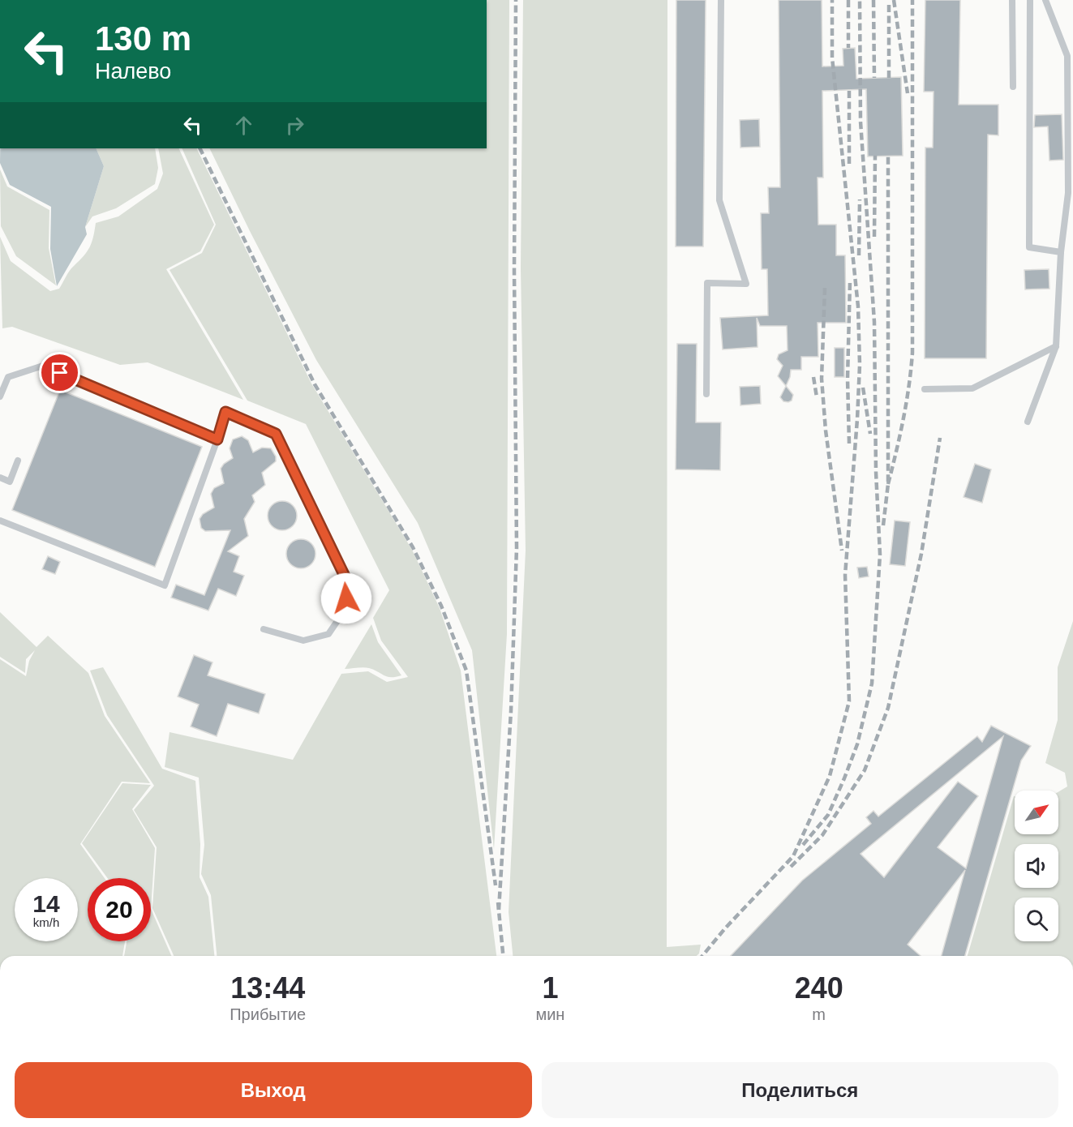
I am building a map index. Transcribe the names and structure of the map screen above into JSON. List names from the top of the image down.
{
  "north": "top right",
  "page": {
    "turn": ["130 m", "Налево"],
    "speed": "14 km/h",
    "limit": "20",
    "eta": [
      "13:44",
      "Прибытие",
      "1",
      "мин",
      "240",
      "m"
    ],
    "buttons": ["Выход", "Поделиться"]
  }
}
